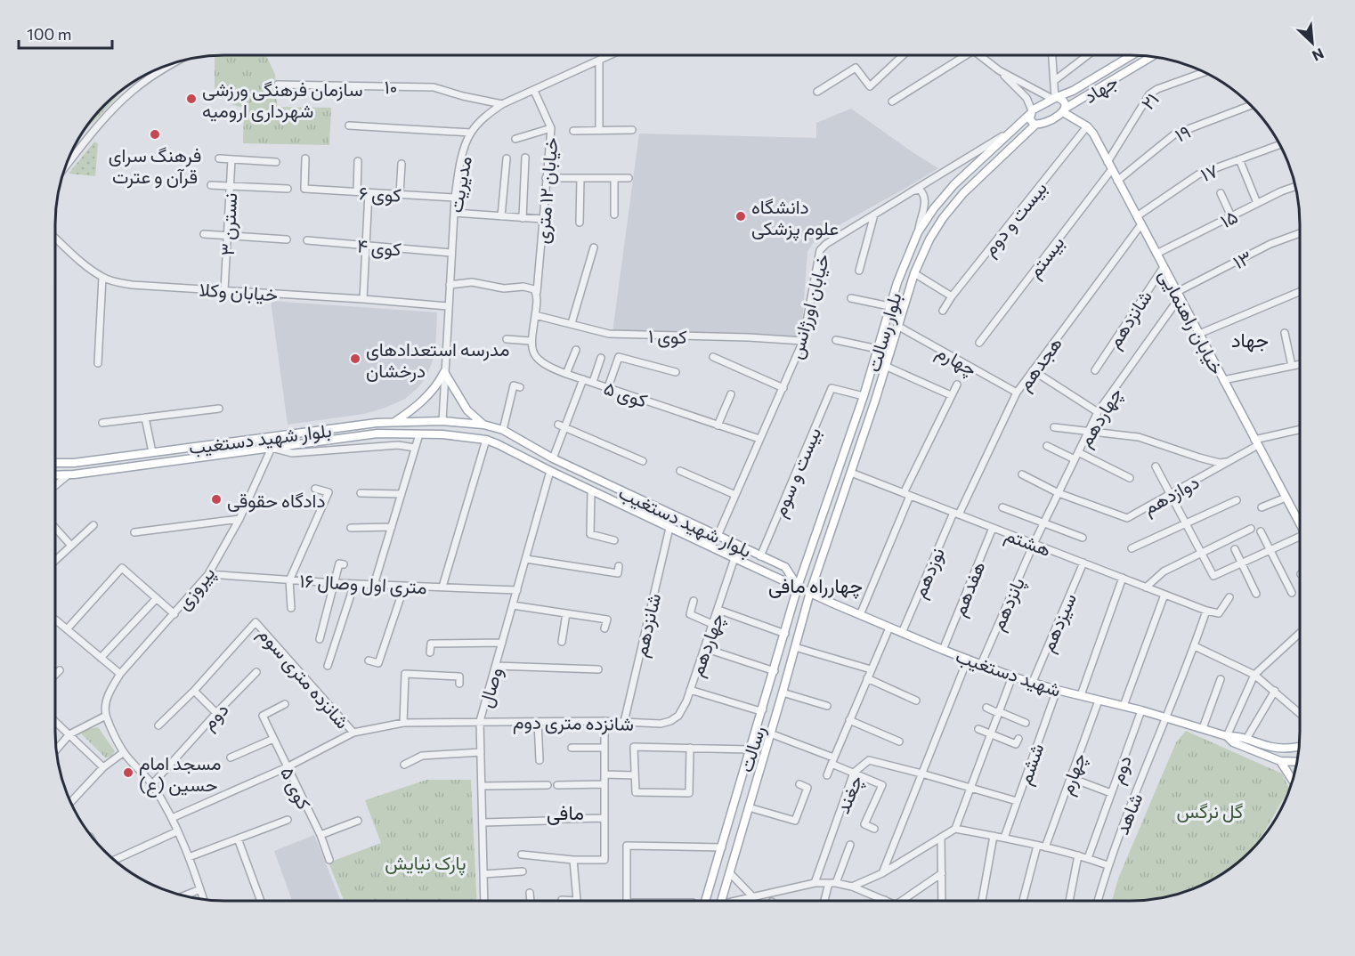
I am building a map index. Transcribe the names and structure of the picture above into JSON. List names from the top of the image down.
{
  "streets": {
    "main road": [
      "جهاد",
      "خیابان راهنمایی",
      "بلوار رسالت",
      "بلوار شهید دستغیب",
      "شهید دستغیب",
      "رسالت"
    ],
    "street": [
      "۱۰",
      "۲۱",
      "۱۹",
      "۱۷",
      "مدیریت",
      "خیابان ۱۲ متری",
      "کوی ۶",
      "بیست و دوم",
      "۱۵",
      "نسترن ۳",
      "کوی ۴",
      "بیستم",
      "۱۳",
      "خیابان وکلا",
      "خیابان اورژانس",
      "شانزدهم",
      "کوی ۱",
      "چهارم",
      "هجدهم",
      "کوی ۵",
      "چهاردهم",
      "بیست و سوم",
      "دوازدهم",
      "هشتم",
      "نوزدهم",
      "۱۶ متری اول وصال",
      "پیروزی",
      "هفدهم",
      "پانزدهم",
      "سیزدهم",
      "شانزده متری سوم",
      "وصال",
      "دوم",
      "شانزده متری دوم",
      "ششم",
      "چغند",
      "شاهد"
    ]
  },
  "crossings": [
    ["۱۰", "مدیریت"],
    ["جهاد", "خیابان راهنمایی"],
    ["جهاد", "بلوار رسالت"],
    ["۲۱", "بیستم"],
    ["۲۱", "خیابان راهنمایی"],
    ["۱۹", "خیابان راهنمایی"],
    ["۱۷", "خیابان راهنمایی"],
    ["مدیریت", "خیابان ۱۲ متری"],
    ["مدیریت", "کوی ۶"],
    ["مدیریت", "کوی ۴"],
    ["مدیریت", "خیابان وکلا"],
    ["مدیریت", "بلوار شهید دستغیب"],
    ["خیابان ۱۲ متری", "کوی ۱"],
    ["بیست و دوم", "خیابان راهنمایی"],
    ["۱۵", "خیابان راهنمایی"],
    ["نسترن ۳", "خیابان وکلا"],
    ["بیستم", "خیابان راهنمایی"],
    ["۱۳", "خیابان راهنمایی"],
    ["۱۳", "چهاردهم"],
    ["خیابان اورژانس", "بلوار رسالت"],
    ["خیابان اورژانس", "کوی ۱"],
    ["خیابان اورژانس", "کوی ۵"],
    ["خیابان اورژانس", "بلوار شهید دستغیب"],
    ["شانزدهم", "خیابان راهنمایی"],
    ["شانزدهم", "بلوار شهید دستغیب"],
    ["شانزدهم", "شانزده متری دوم"],
    ["خیابان راهنمایی", "هجدهم"],
    ["خیابان راهنمایی", "چهاردهم"],
    ["خیابان راهنمایی", "دوازدهم"],
    ["بلوار رسالت", "چهارم"],
    ["بلوار رسالت", "بلوار شهید دستغیب"],
    ["بلوار رسالت", "بیست و سوم"],
    ["بلوار رسالت", "هشتم"],
    ["بلوار رسالت", "شهید دستغیب"],
    ["بلوار رسالت", "رسالت"],
    ["چهارم", "هجدهم"],
    ["چهارم", "شهید دستغیب"],
    ["هجدهم", "هشتم"],
    ["هجدهم", "نوزدهم"],
    ["کوی ۵", "شانزده متری سوم"],
    ["چهاردهم", "بلوار شهید دستغیب"],
    ["چهاردهم", "دوازدهم"],
    ["چهاردهم", "هشتم"],
    ["چهاردهم", "پانزدهم"],
    ["چهاردهم", "شانزده متری دوم"],
    ["بلوار شهید دستغیب", "بیست و سوم"],
    ["بلوار شهید دستغیب", "پیروزی"],
    ["بلوار شهید دستغیب", "شهید دستغیب"],
    ["بلوار شهید دستغیب", "وصال"],
    ["بلوار شهید دستغیب", "رسالت"],
    ["هشتم", "نوزدهم"],
    ["هشتم", "هفدهم"],
    ["هشتم", "پانزدهم"],
    ["هشتم", "سیزدهم"],
    ["هشتم", "شاهد"],
    ["نوزدهم", "شهید دستغیب"],
    ["۱۶ متری اول وصال", "پیروزی"],
    ["۱۶ متری اول وصال", "وصال"],
    ["هفدهم", "شهید دستغیب"],
    ["پانزدهم", "شهید دستغیب"],
    ["سیزدهم", "شهید دستغیب"],
    ["شهید دستغیب", "دوم"],
    ["شهید دستغیب", "رسالت"],
    ["شهید دستغیب", "ششم"],
    ["شهید دستغیب", "شاهد"],
    ["شانزده متری سوم", "وصال"],
    ["شانزده متری سوم", "شانزده متری دوم"],
    ["وصال", "شانزده متری دوم"]
  ],
  "districts": ["جهاد", "چهارراه مافی", "مافی"],
  "parks": ["گل نرگس", "پارک نیایش"],
  "places": [
    "سازمان فرهنگی ورزشی شهرداری ارومیه",
    "فرهنگ سرای قرآن و عترت",
    "دانشگاه علوم پزشکی",
    "مدرسه استعدادهای درخشان",
    "دادگاه حقوقی",
    "مسجد امام حسین (ع)"
  ],
  "scale_bar": "100 m",
  "north": "bottom right"
}
